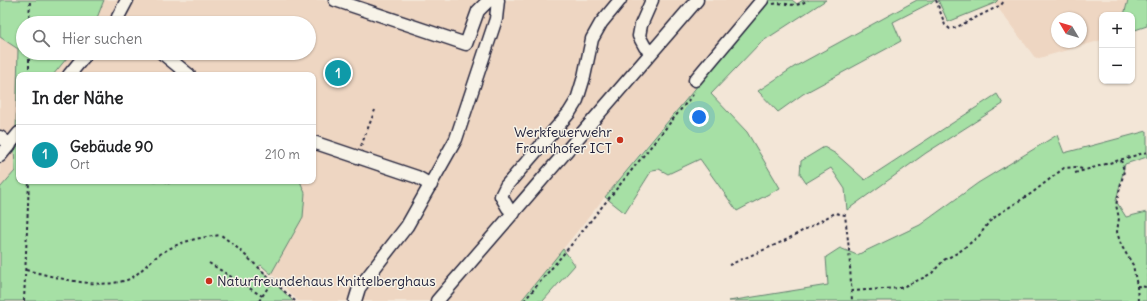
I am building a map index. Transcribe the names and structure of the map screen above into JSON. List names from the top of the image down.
{
  "places": ["Werkfeuerwehr Fraunhofer ICT", "Naturfreundehaus Knittelberghaus"],
  "north": "top left",
  "page": {
    "map_buttons": ["+", "−"],
    "search": "Hier suchen",
    "pins": "1",
    "heading": "In der Nähe",
    "list": [
      {
        "mark": "1",
        "name": "Gebäude 90",
        "note": "Ort",
        "value": "210 m"
      }
    ]
  }
}
